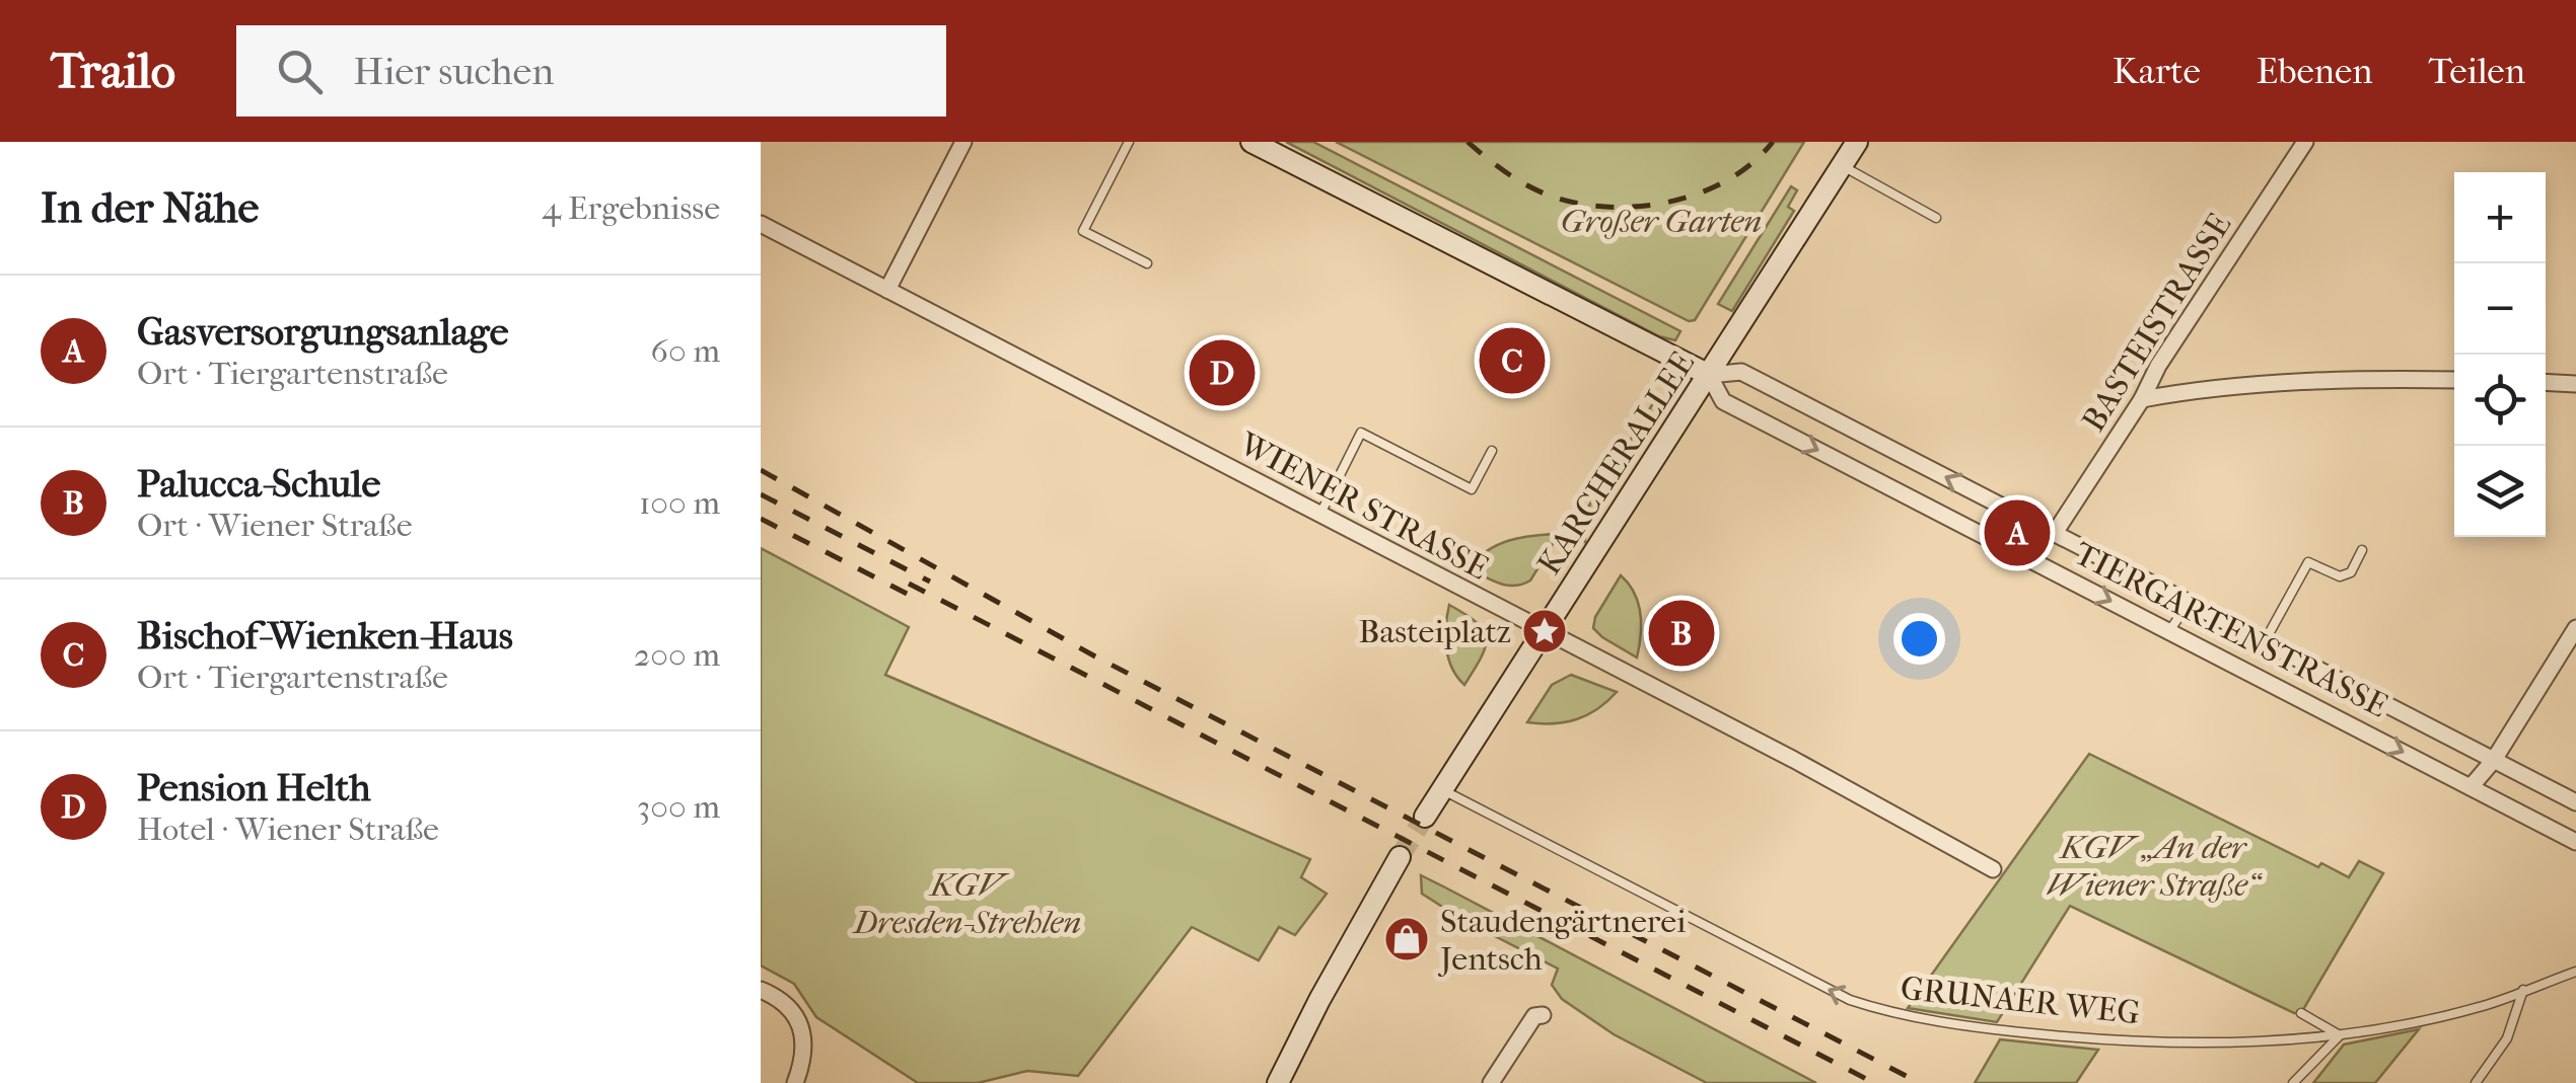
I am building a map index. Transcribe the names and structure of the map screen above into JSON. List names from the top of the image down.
{
  "streets": {
    "main road": ["KARCHERALLEE", "TIERGARTENSTRASSE"],
    "street": ["BASTEISTRASSE", "WIENER STRASSE"],
    "lane": ["GRUNAER WEG"]
  },
  "crossings": [
    ["BASTEISTRASSE", "TIERGARTENSTRASSE"],
    ["KARCHERALLEE", "WIENER STRASSE"],
    ["KARCHERALLEE", "TIERGARTENSTRASSE"],
    ["KARCHERALLEE", "GRUNAER WEG"]
  ],
  "one_way": ["GRUNAER WEG"],
  "parks": ["Großer Garten", "KGV „An der Wiener Straße“", "KGV Dresden-Strehlen"],
  "places": {
    "place": ["Basteiplatz"],
    "shop": ["Staudengärtnerei Jentsch"]
  },
  "page": {
    "header": "Trailo",
    "search": "Hier suchen",
    "nav": ["Karte", "Ebenen", "Teilen"],
    "heading": ["In der Nähe", "4 Ergebnisse"],
    "map_buttons": ["+", "−"],
    "list": [
      {
        "mark": "A",
        "name": "Gasversorgungsanlage",
        "note": "Ort · Tiergartenstraße",
        "value": "60 m"
      },
      {
        "mark": "B",
        "name": "Palucca-Schule",
        "note": "Ort · Wiener Straße",
        "value": "100 m"
      },
      {
        "mark": "C",
        "name": "Bischof-Wienken-Haus",
        "note": "Ort · Tiergartenstraße",
        "value": "200 m"
      },
      {
        "mark": "D",
        "name": "Pension Helth",
        "note": "Hotel · Wiener Straße",
        "value": "300 m"
      }
    ],
    "pins": [
      "C",
      "D",
      "A",
      "B"
    ]
  }
}
